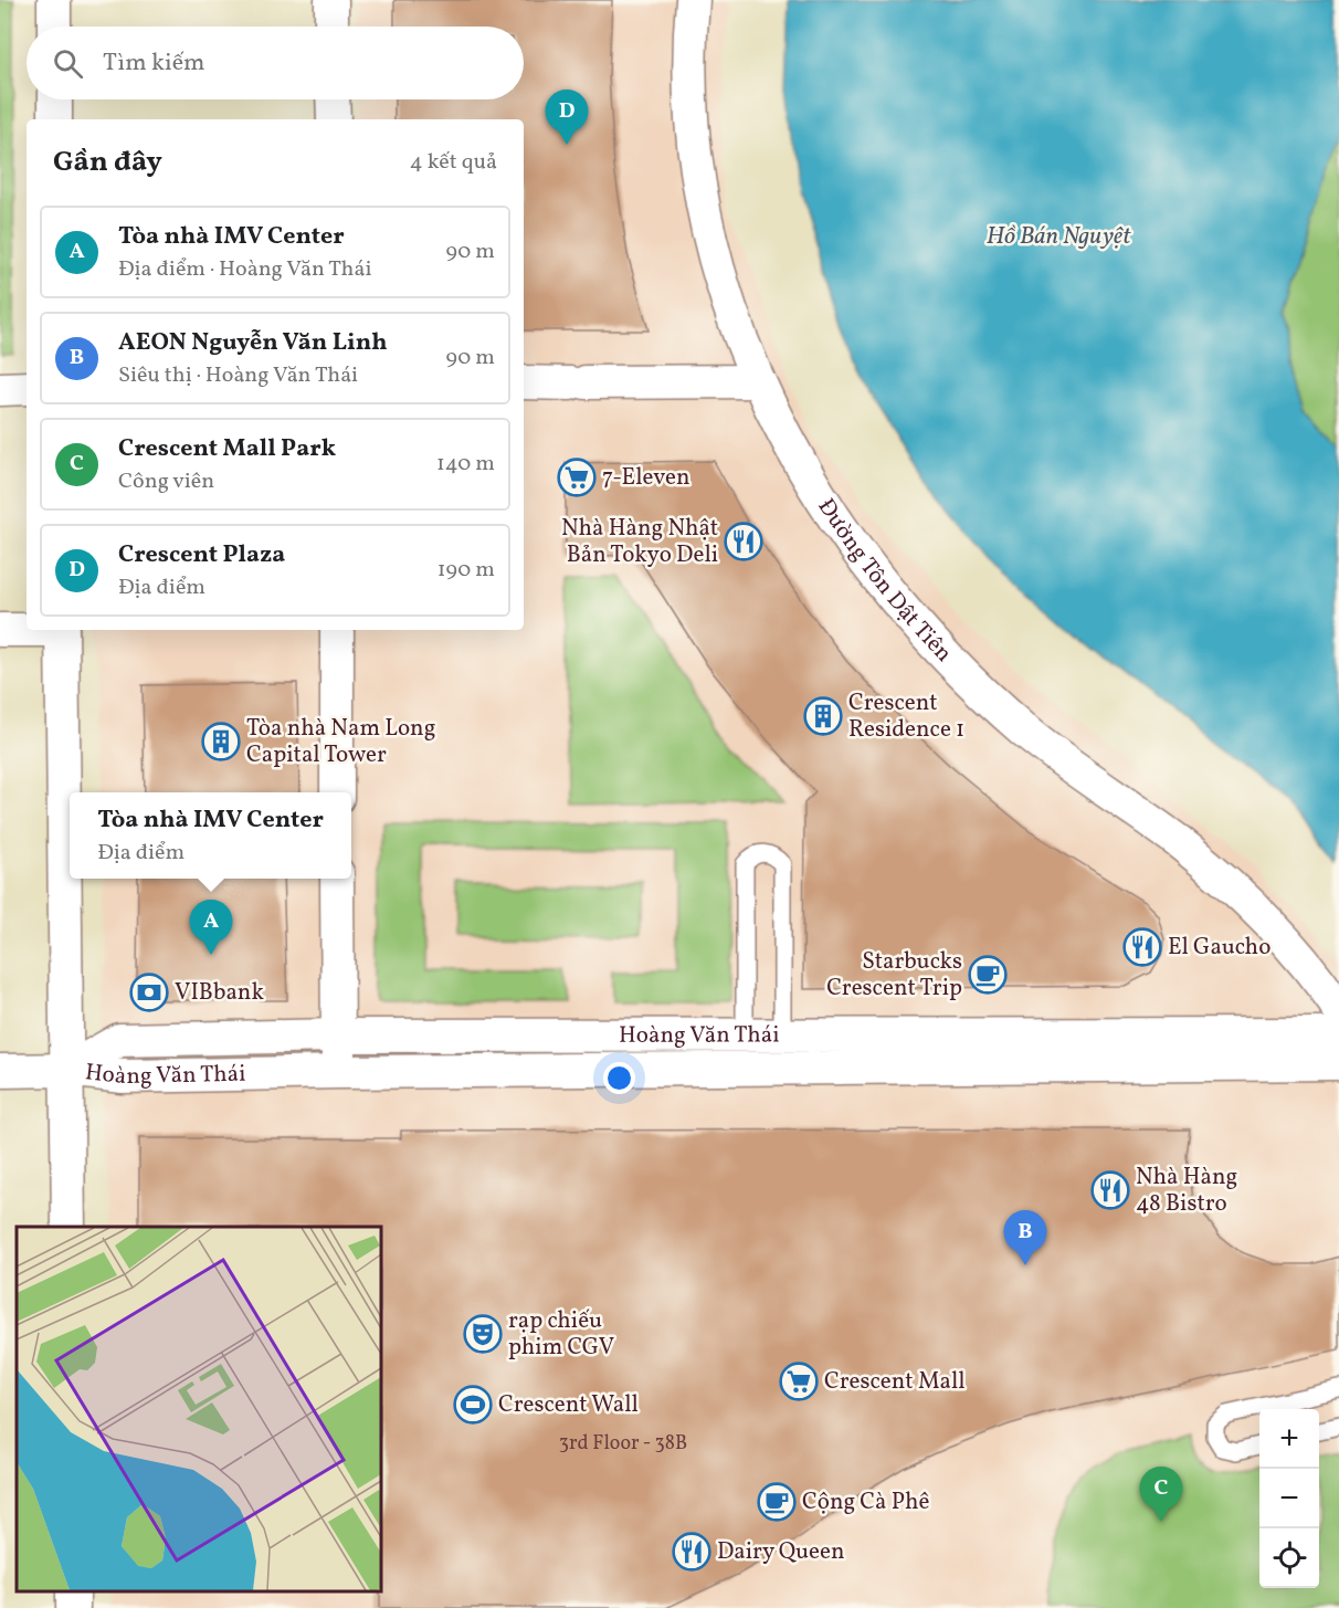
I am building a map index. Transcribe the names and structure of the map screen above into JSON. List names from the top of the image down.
{
  "streets": {
    "street": ["Đường Tôn Dật Tiên", "Hoàng Văn Thái"]
  },
  "water": ["Hồ Bán Nguyệt"],
  "places": {
    "supermarket": ["7-Eleven", "Crescent Mall"],
    "restaurant": [
      "Nhà Hàng Nhật Bản Tokyo Deli",
      "El Gaucho",
      "Nhà Hàng 48 Bistro",
      "Dairy Queen"
    ],
    "building": ["Crescent Residence 1", "Tòa nhà Nam Long Capital Tower"],
    "cafe": ["Starbucks Crescent Trip", "Cộng Cà Phê"],
    "bank": ["VIBbank"],
    "theatre": ["rạp chiếu phim CGV"],
    "sports": ["Crescent Wall"]
  },
  "house_numbers": ["3rd Floor - 38B"],
  "page": {
    "search": "Tìm kiếm",
    "pins": [
      "D",
      "A",
      "B",
      "C"
    ],
    "heading": ["Gần đây", "4 kết quả"],
    "list": [
      {
        "mark": "A",
        "name": "Tòa nhà IMV Center",
        "note": "Địa điểm · Hoàng Văn Thái",
        "value": "90 m"
      },
      {
        "mark": "B",
        "name": "AEON Nguyễn Văn Linh",
        "note": "Siêu thị · Hoàng Văn Thái",
        "value": "90 m"
      },
      {
        "mark": "C",
        "name": "Crescent Mall Park",
        "note": "Công viên",
        "value": "140 m"
      },
      {
        "mark": "D",
        "name": "Crescent Plaza",
        "note": "Địa điểm",
        "value": "190 m"
      }
    ],
    "popup": ["Tòa nhà IMV Center", "Địa điểm"],
    "map_buttons": ["+", "−"]
  }
}
